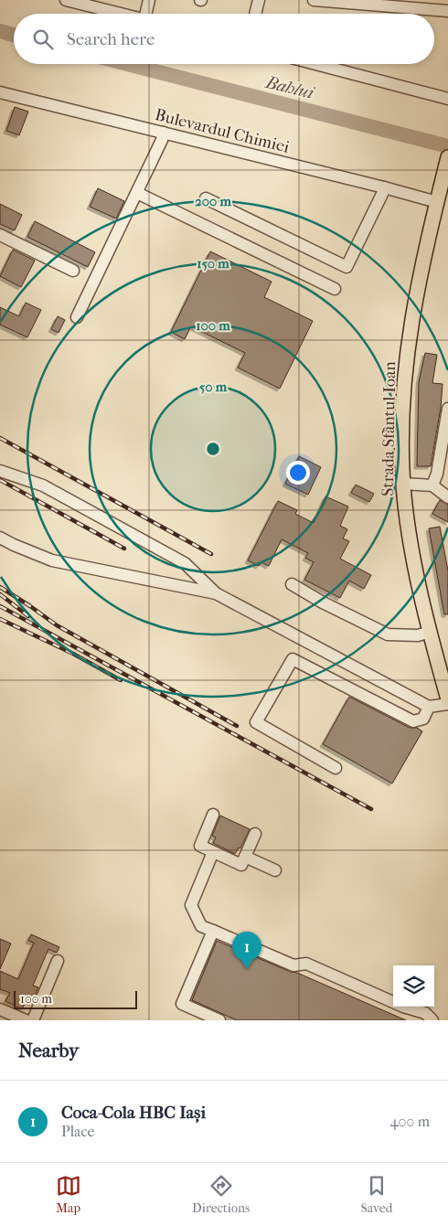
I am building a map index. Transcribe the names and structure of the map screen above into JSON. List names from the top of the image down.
{
  "streets": {
    "main road": ["Strada Sfântul Ioan"],
    "street": ["Bulevardul Chimiei"]
  },
  "crossings": [
    ["Bulevardul Chimiei", "Strada Sfântul Ioan"]
  ],
  "water": ["Bahlui"],
  "scale_bar": "100 m",
  "page": {
    "search": "Search here",
    "pins": "1",
    "scale": "100 m",
    "heading": "Nearby",
    "list": [
      {
        "mark": "1",
        "name": "Coca-Cola HBC Iași",
        "note": "Place",
        "value": "400 m"
      }
    ],
    "nav": ["Map", "Directions", "Saved"]
  },
  "rings": [
    "200 m",
    "150 m",
    "100 m",
    "50 m"
  ]
}
